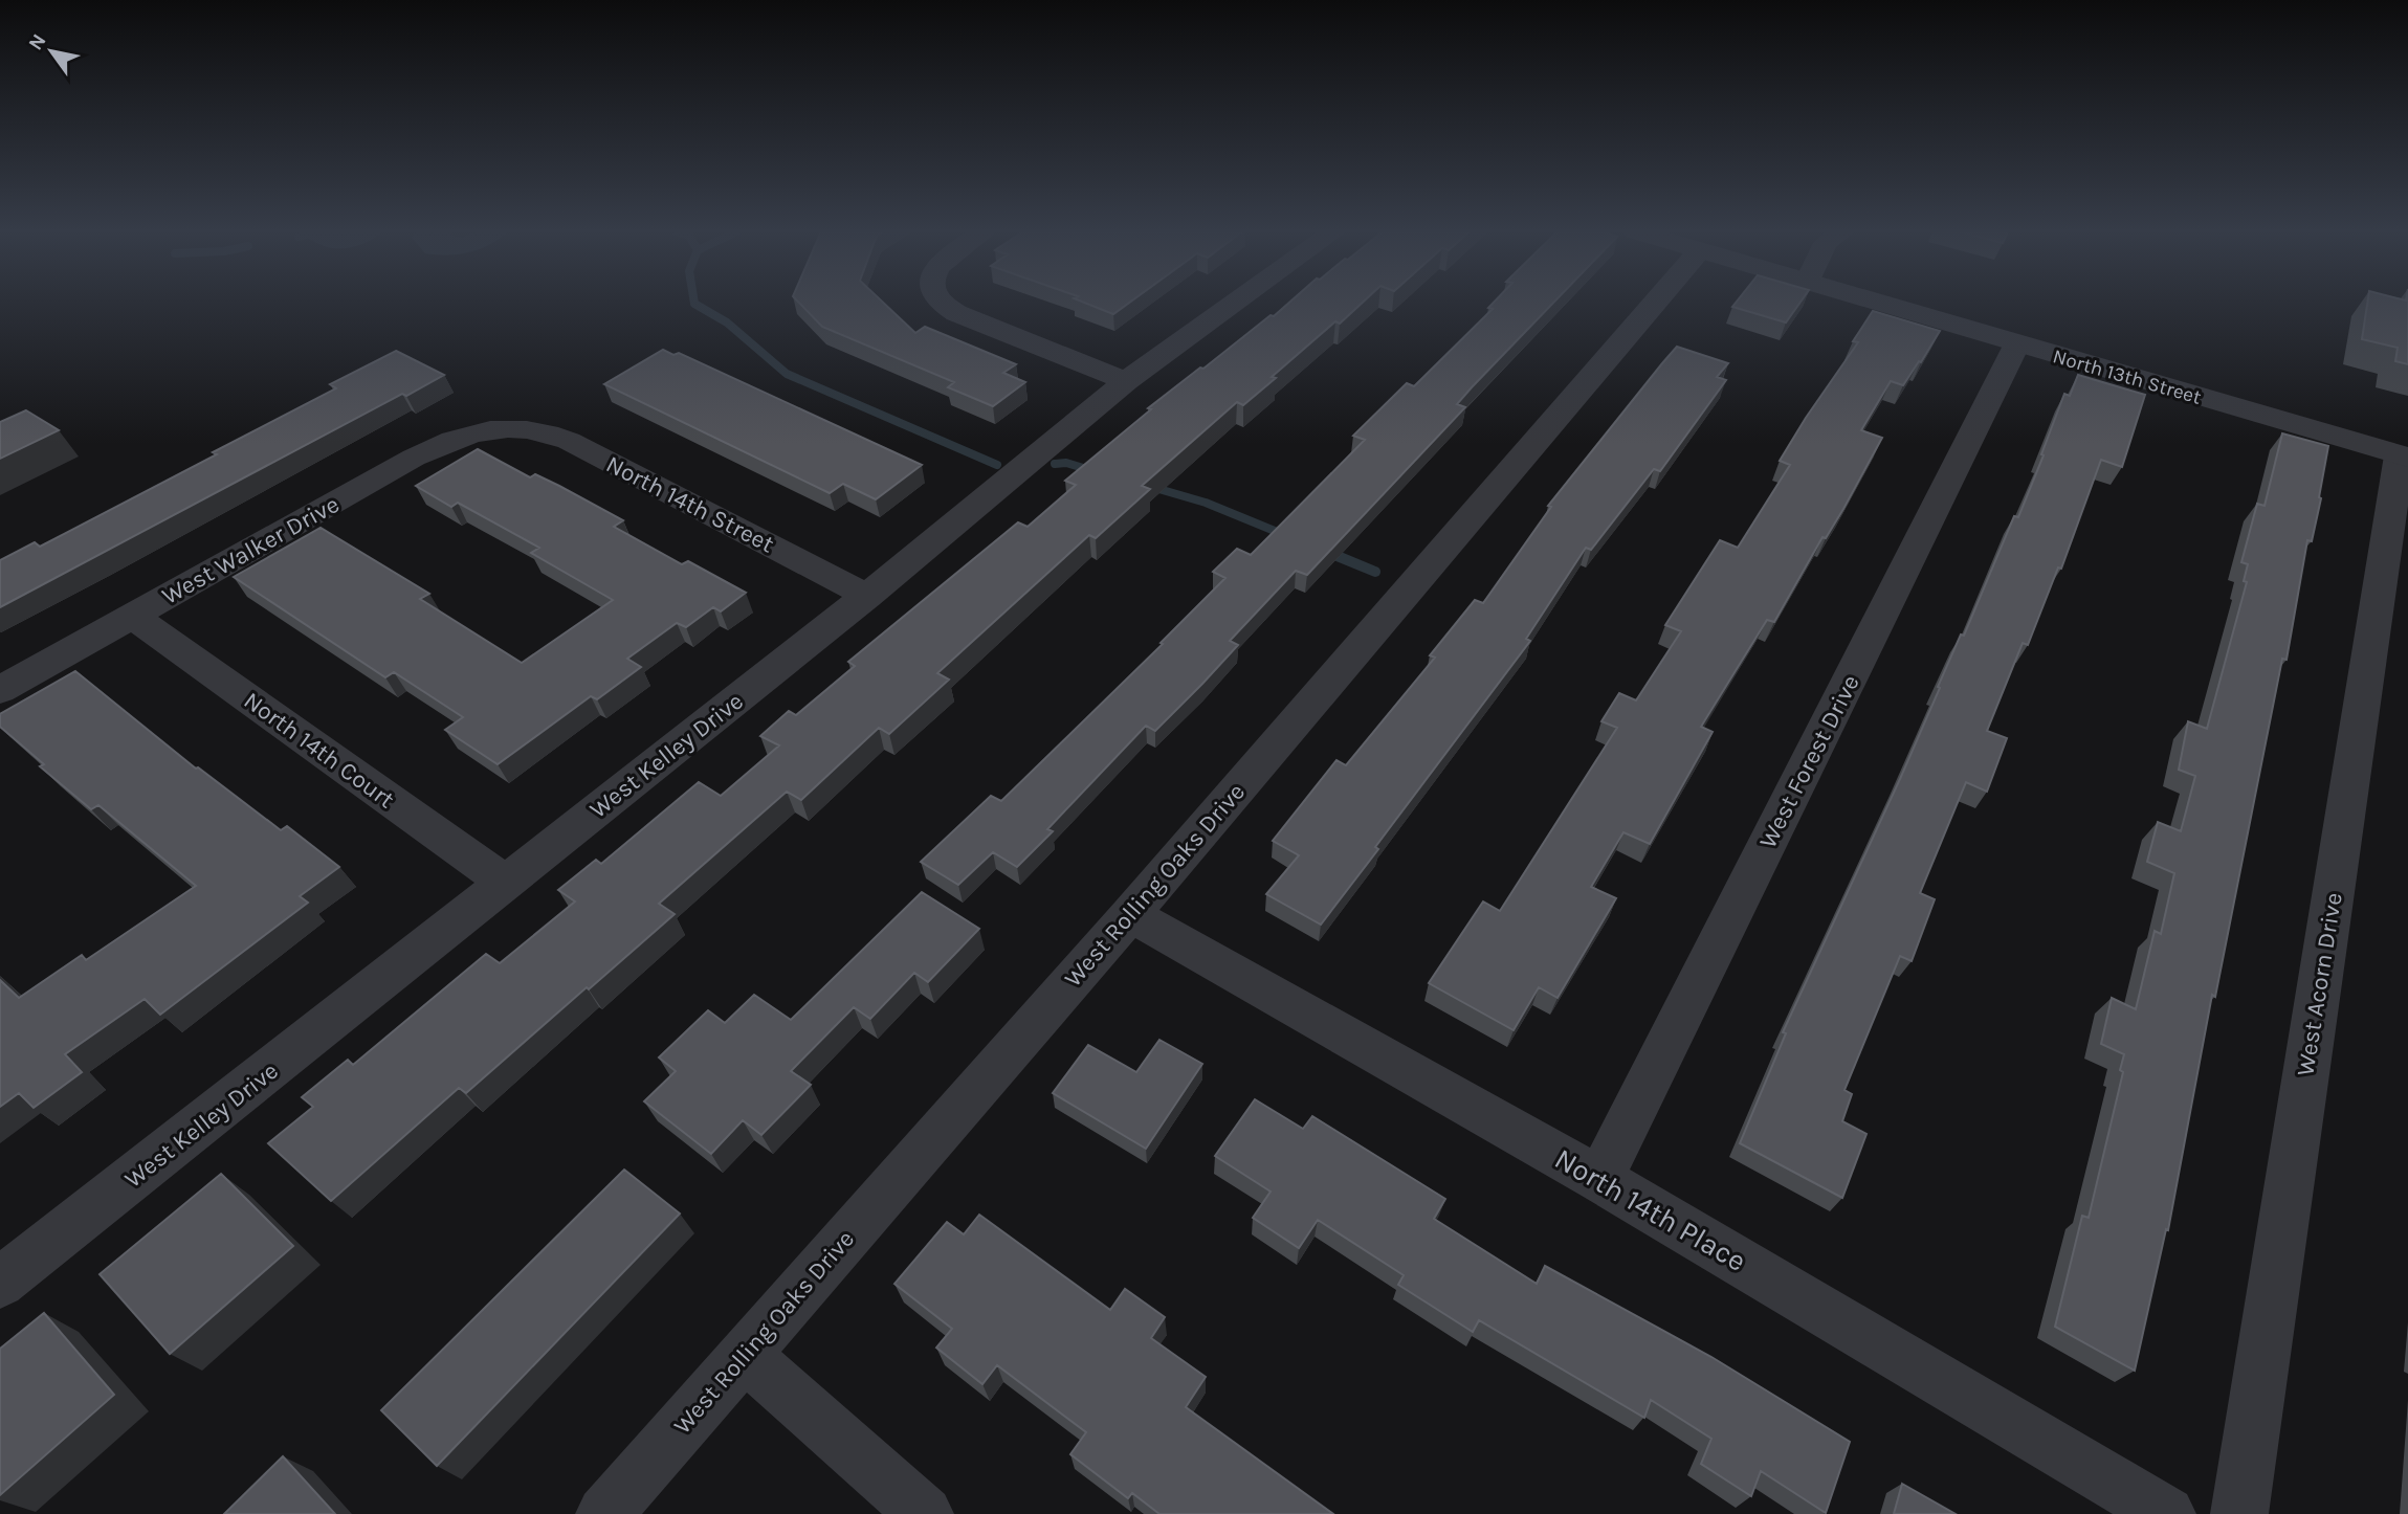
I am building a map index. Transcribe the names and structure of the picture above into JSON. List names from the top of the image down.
{
  "streets": {
    "street": [
      "North 13th Street",
      "North 14th Street",
      "West Walker Drive",
      "North 14th Court",
      "West Kelley Drive",
      "West Forest Drive",
      "West Rolling Oaks Drive",
      "West Acorn Drive",
      "North 14th Place"
    ]
  },
  "crossings": [
    ["North 13th Street", "West Forest Drive"],
    ["North 13th Street", "West Acorn Drive"],
    ["North 14th Street", "West Walker Drive"],
    ["North 14th Street", "West Kelley Drive"],
    ["West Walker Drive", "North 14th Court"],
    ["North 14th Court", "West Kelley Drive"],
    ["West Forest Drive", "North 14th Place"],
    ["West Rolling Oaks Drive", "North 14th Place"]
  ],
  "north": "top left"
}
